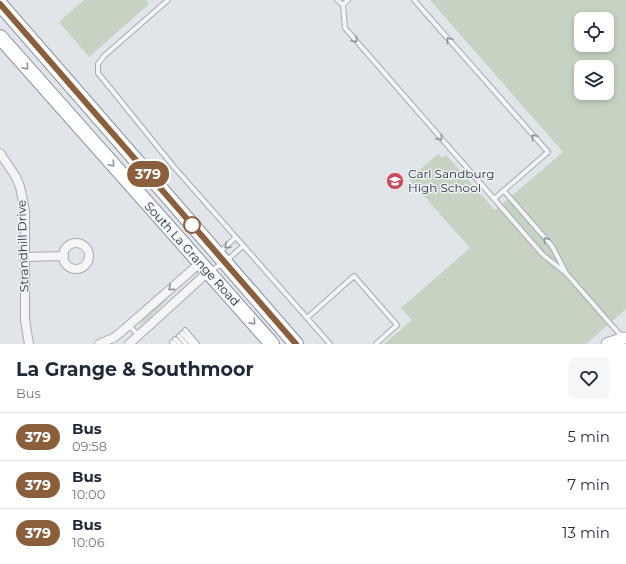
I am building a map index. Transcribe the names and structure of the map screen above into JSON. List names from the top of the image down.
{
  "streets": {
    "highway": ["South La Grange Road"],
    "street": ["Strandhill Drive"]
  },
  "places": {
    "school or university": ["Carl Sandburg High School"]
  },
  "lines": ["bus line 379"],
  "page": {
    "on_map": "379",
    "heading": ["La Grange & Southmoor", "Bus"],
    "list": [
      {
        "mark": "379",
        "name": "Bus",
        "note": "09:58",
        "value": "5 min"
      },
      {
        "mark": "379",
        "name": "Bus",
        "note": "10:00",
        "value": "7 min"
      },
      {
        "mark": "379",
        "name": "Bus",
        "note": "10:06",
        "value": "13 min"
      }
    ]
  }
}
